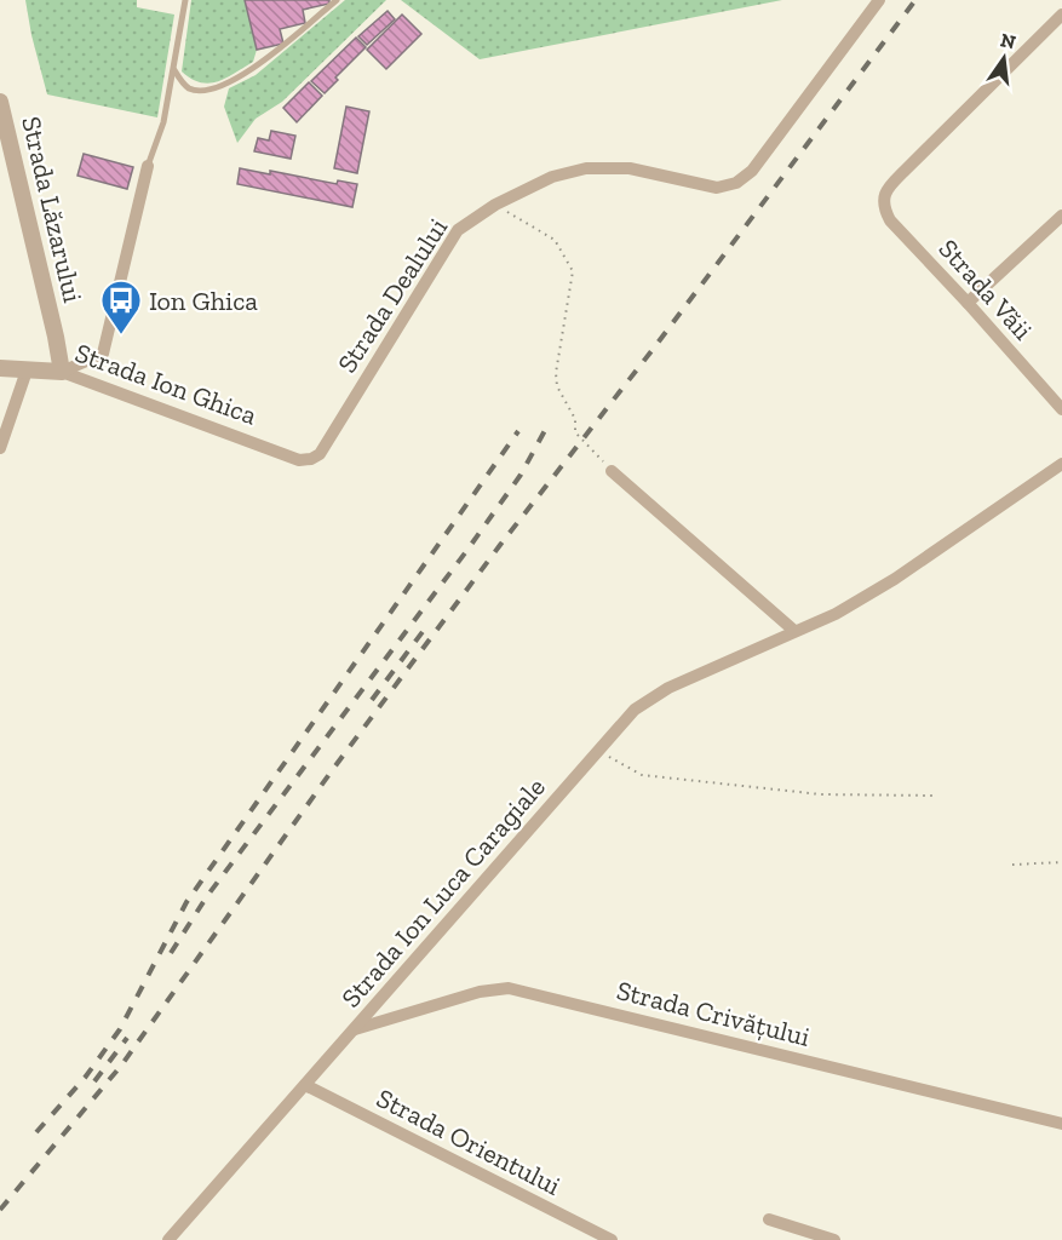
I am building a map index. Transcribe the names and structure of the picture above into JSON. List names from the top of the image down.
{
  "streets": {
    "street": [
      "Strada Lăzarului",
      "Strada Văii",
      "Strada Dealului",
      "Strada Ion Ghica",
      "Strada Ion Luca Caragiale",
      "Strada Crivățului",
      "Strada Orientului"
    ]
  },
  "crossings": [
    ["Strada Lăzarului", "Strada Ion Ghica"],
    ["Strada Dealului", "Strada Ion Ghica"],
    ["Strada Ion Luca Caragiale", "Strada Crivățului"],
    ["Strada Ion Luca Caragiale", "Strada Orientului"]
  ],
  "places": {
    "bus stop": ["Ion Ghica"]
  },
  "north": "top"
}
